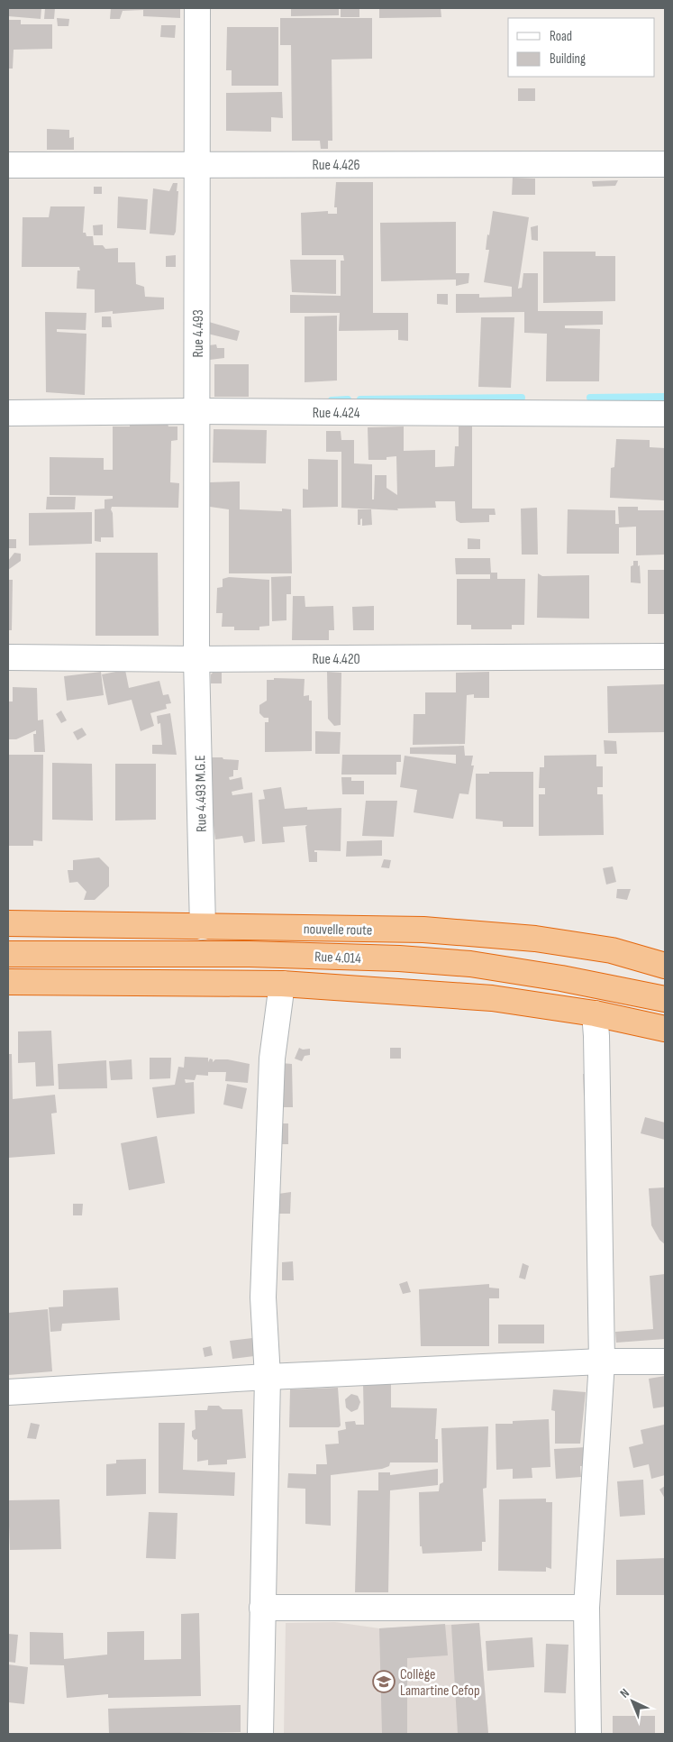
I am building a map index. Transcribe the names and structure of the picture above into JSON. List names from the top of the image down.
{
  "streets": {
    "highway": ["nouvelle route", "Rue 4.014"],
    "street": [
      "Rue 4.426",
      "Rue 4.493",
      "Rue 4.424",
      "Rue 4.420",
      "Rue 4.493 M.G.E"
    ]
  },
  "crossings": [
    ["Rue 4.426", "Rue 4.493"],
    ["Rue 4.493", "Rue 4.424"],
    ["Rue 4.493", "Rue 4.420"],
    ["Rue 4.493", "Rue 4.493 M.G.E"],
    ["Rue 4.420", "Rue 4.493 M.G.E"],
    ["Rue 4.493 M.G.E", "nouvelle route"]
  ],
  "places": {
    "school or university": ["Collège Lamartine Cefop"]
  },
  "legend": ["Road", "Building"],
  "north": "top left"
}
